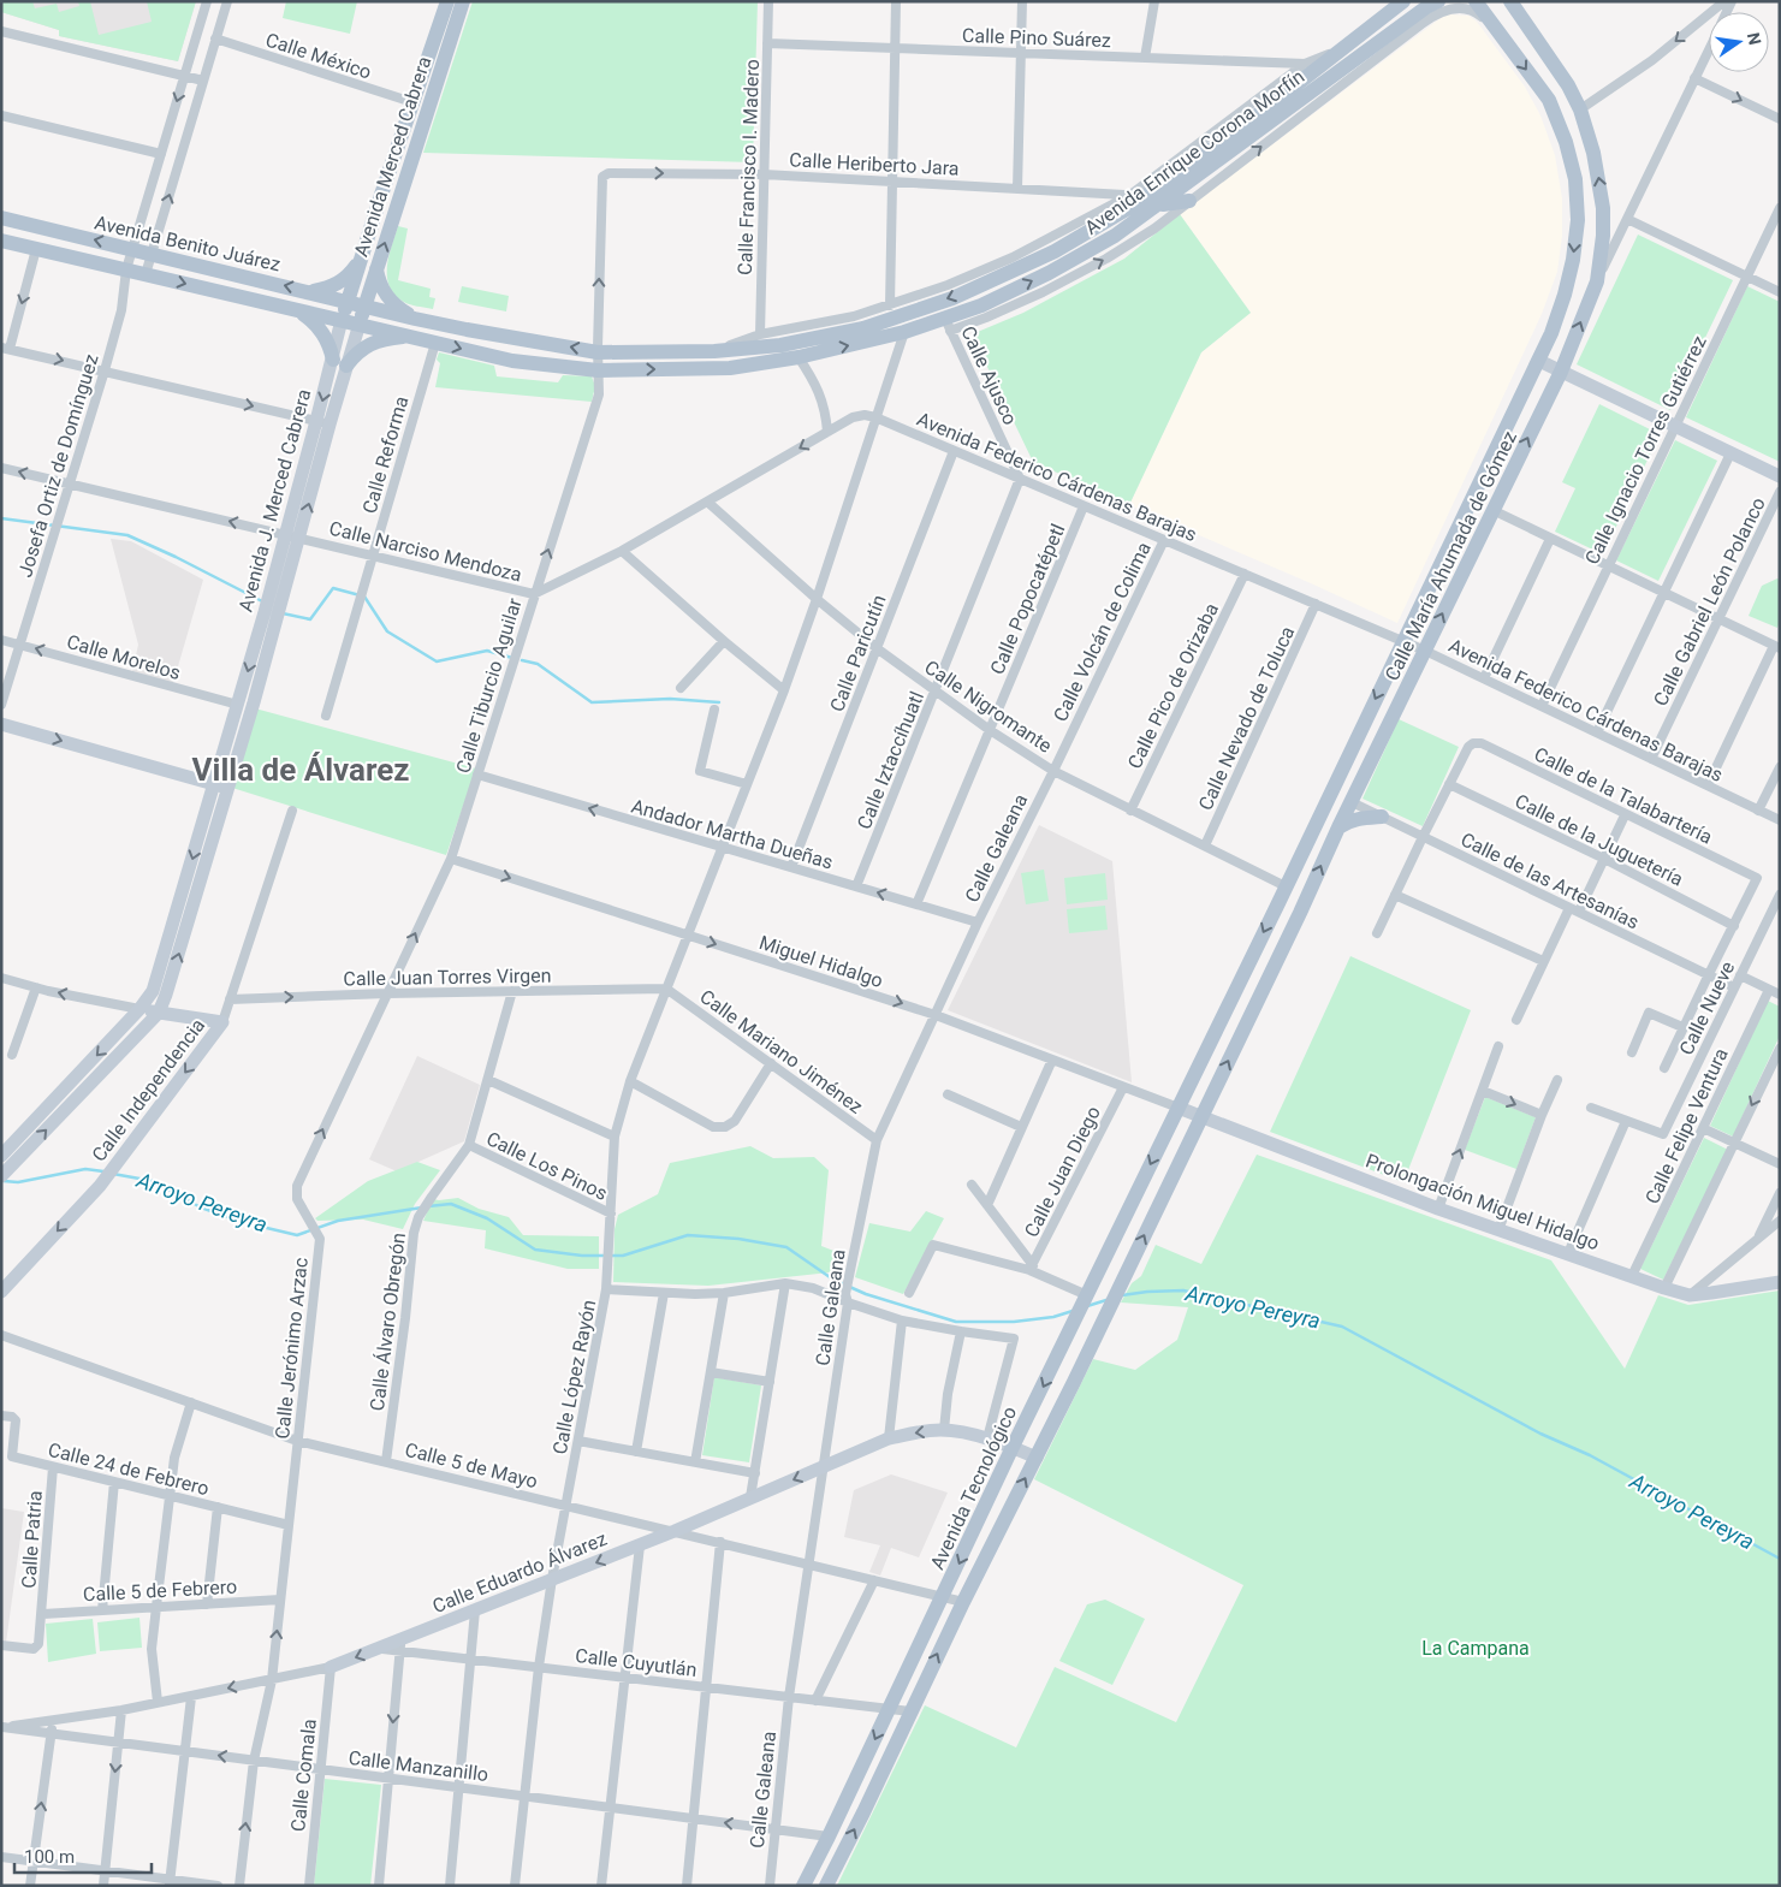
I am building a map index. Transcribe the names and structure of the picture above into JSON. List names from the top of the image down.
{
  "streets": {
    "main road": [
      "Avenida Enrique Corona Morfín",
      "Avenida Merced Cabrera",
      "Avenida Benito Juárez",
      "Avenida J. Merced Cabrera",
      "Calle María Ahumada de Gómez",
      "Calle Independencia",
      "Prolongación Miguel Hidalgo",
      "Avenida Tecnológico",
      "Calle Eduardo Álvarez"
    ],
    "street": [
      "Calle Pino Suárez",
      "Calle México",
      "Calle Heriberto Jara",
      "Calle Francisco I. Madero",
      "Calle Ajusco",
      "Calle Ignacio Torres Gutiérrez",
      "Calle Reforma",
      "Josefa Ortiz de Domínguez",
      "Avenida Federico Cárdenas Barajas",
      "Calle Narciso Mendoza",
      "Calle Popocatépetl",
      "Calle Gabriel León Polanco",
      "Calle Volcán de Colima",
      "Calle Paricutín",
      "Calle Morelos",
      "Calle Tiburcio Aguilar",
      "Calle Pico de Orizaba",
      "Calle Nigromante",
      "Calle Nevado de Toluca",
      "Calle Iztaccíhuatl",
      "Calle de la Talabartería",
      "Andador Martha Dueñas",
      "Calle de la Juguetería",
      "Calle Galeana",
      "Calle de las Artesanías",
      "Miguel Hidalgo",
      "Calle Juan Torres Virgen",
      "Calle Nueve",
      "Calle Mariano Jiménez",
      "Calle Felipe Ventura",
      "Calle Los Pinos",
      "Calle Juan Diego",
      "Calle Álvaro Obregón",
      "Calle Jerónimo Arzac",
      "Calle López Rayón",
      "Calle 5 de Mayo",
      "Calle 24 de Febrero",
      "Calle Patria",
      "Calle 5 de Febrero",
      "Calle Cuyutlán",
      "Calle Manzanillo",
      "Calle Comala"
    ]
  },
  "crossings": [
    ["Calle Pino Suárez", "Calle Francisco I. Madero"],
    ["Calle México", "Avenida J. Merced Cabrera"],
    ["Avenida Enrique Corona Morfín", "Avenida Merced Cabrera"],
    ["Avenida Enrique Corona Morfín", "Calle Heriberto Jara"],
    ["Avenida Enrique Corona Morfín", "Avenida Benito Juárez"],
    ["Avenida Enrique Corona Morfín", "Calle Ajusco"],
    ["Avenida Enrique Corona Morfín", "Calle Reforma"],
    ["Avenida Enrique Corona Morfín", "Avenida J. Merced Cabrera"],
    ["Avenida Enrique Corona Morfín", "Calle Tiburcio Aguilar"],
    ["Avenida Merced Cabrera", "Avenida Benito Juárez"],
    ["Avenida Merced Cabrera", "Avenida J. Merced Cabrera"],
    ["Calle Heriberto Jara", "Calle Francisco I. Madero"],
    ["Calle Heriberto Jara", "Calle Tiburcio Aguilar"],
    ["Avenida Benito Juárez", "Josefa Ortiz de Domínguez"],
    ["Avenida Benito Juárez", "Avenida J. Merced Cabrera"],
    ["Calle Ajusco", "Avenida Federico Cárdenas Barajas"],
    ["Calle Ajusco", "Calle Iztaccíhuatl"],
    ["Calle Ignacio Torres Gutiérrez", "Avenida Federico Cárdenas Barajas"],
    ["Calle Reforma", "Calle Narciso Mendoza"],
    ["Josefa Ortiz de Domínguez", "Calle Narciso Mendoza"],
    ["Josefa Ortiz de Domínguez", "Calle Morelos"],
    ["Avenida Federico Cárdenas Barajas", "Calle Narciso Mendoza"],
    ["Avenida Federico Cárdenas Barajas", "Calle María Ahumada de Gómez"],
    ["Avenida Federico Cárdenas Barajas", "Calle Popocatépetl"],
    ["Avenida Federico Cárdenas Barajas", "Calle Gabriel León Polanco"],
    ["Avenida Federico Cárdenas Barajas", "Calle Volcán de Colima"],
    ["Avenida Federico Cárdenas Barajas", "Calle Paricutín"],
    ["Avenida Federico Cárdenas Barajas", "Calle Pico de Orizaba"],
    ["Avenida Federico Cárdenas Barajas", "Calle Nevado de Toluca"],
    ["Avenida Federico Cárdenas Barajas", "Calle Iztaccíhuatl"],
    ["Avenida J. Merced Cabrera", "Calle Narciso Mendoza"],
    ["Avenida J. Merced Cabrera", "Calle Morelos"],
    ["Calle Narciso Mendoza", "Calle Tiburcio Aguilar"],
    ["Calle Narciso Mendoza", "Calle Nigromante"],
    ["Calle María Ahumada de Gómez", "Calle Nigromante"],
    ["Calle María Ahumada de Gómez", "Calle de las Artesanías"],
    ["Calle María Ahumada de Gómez", "Miguel Hidalgo"],
    ["Calle María Ahumada de Gómez", "Prolongación Miguel Hidalgo"],
    ["Calle María Ahumada de Gómez", "Avenida Tecnológico"],
    ["Calle Popocatépetl", "Calle Nigromante"],
    ["Calle Popocatépetl", "Andador Martha Dueñas"],
    ["Calle Volcán de Colima", "Calle Nigromante"],
    ["Calle Volcán de Colima", "Calle Galeana"],
    ["Calle Paricutín", "Calle Nigromante"],
    ["Calle Paricutín", "Andador Martha Dueñas"],
    ["Calle Tiburcio Aguilar", "Andador Martha Dueñas"],
    ["Calle Tiburcio Aguilar", "Miguel Hidalgo"],
    ["Calle Tiburcio Aguilar", "Calle Jerónimo Arzac"],
    ["Calle Pico de Orizaba", "Calle Nigromante"],
    ["Calle Nigromante", "Calle Nevado de Toluca"],
    ["Calle Nigromante", "Calle Iztaccíhuatl"],
    ["Calle Nigromante", "Calle Galeana"],
    ["Calle Iztaccíhuatl", "Andador Martha Dueñas"],
    ["Calle de la Talabartería", "Calle de la Juguetería"],
    ["Andador Martha Dueñas", "Calle Galeana"],
    ["Calle Galeana", "Miguel Hidalgo"],
    ["Calle Galeana", "Calle Mariano Jiménez"],
    ["Calle Galeana", "Calle 5 de Mayo"],
    ["Calle Galeana", "Calle Eduardo Álvarez"],
    ["Calle Galeana", "Calle Cuyutlán"],
    ["Calle Galeana", "Calle Manzanillo"],
    ["Calle de las Artesanías", "Calle Nueve"],
    ["Miguel Hidalgo", "Calle Juan Diego"],
    ["Miguel Hidalgo", "Prolongación Miguel Hidalgo"],
    ["Miguel Hidalgo", "Calle Jerónimo Arzac"],
    ["Miguel Hidalgo", "Avenida Tecnológico"],
    ["Calle Juan Torres Virgen", "Calle Mariano Jiménez"],
    ["Calle Juan Torres Virgen", "Calle Independencia"],
    ["Calle Juan Torres Virgen", "Calle Álvaro Obregón"],
    ["Calle Juan Torres Virgen", "Calle Jerónimo Arzac"],
    ["Calle Juan Torres Virgen", "Calle López Rayón"],
    ["Calle Mariano Jiménez", "Calle López Rayón"],
    ["Calle Felipe Ventura", "Prolongación Miguel Hidalgo"],
    ["Calle Los Pinos", "Calle Álvaro Obregón"],
    ["Calle Los Pinos", "Calle López Rayón"],
    ["Prolongación Miguel Hidalgo", "Avenida Tecnológico"],
    ["Calle Álvaro Obregón", "Calle 5 de Mayo"],
    ["Calle Jerónimo Arzac", "Calle 5 de Mayo"],
    ["Calle Jerónimo Arzac", "Calle 24 de Febrero"],
    ["Calle Jerónimo Arzac", "Calle Eduardo Álvarez"],
    ["Calle Jerónimo Arzac", "Calle 5 de Febrero"],
    ["Calle Jerónimo Arzac", "Calle Manzanillo"],
    ["Calle López Rayón", "Calle 5 de Mayo"],
    ["Calle López Rayón", "Calle Eduardo Álvarez"],
    ["Calle López Rayón", "Calle Cuyutlán"],
    ["Calle López Rayón", "Calle Manzanillo"],
    ["Calle 5 de Mayo", "Avenida Tecnológico"],
    ["Calle 5 de Mayo", "Calle Eduardo Álvarez"],
    ["Calle 24 de Febrero", "Calle Patria"],
    ["Avenida Tecnológico", "Calle Eduardo Álvarez"],
    ["Avenida Tecnológico", "Calle Cuyutlán"],
    ["Avenida Tecnológico", "Calle Manzanillo"],
    ["Calle Patria", "Calle 5 de Febrero"],
    ["Calle Eduardo Álvarez", "Calle Cuyutlán"],
    ["Calle Eduardo Álvarez", "Calle Manzanillo"],
    ["Calle Eduardo Álvarez", "Calle Comala"],
    ["Calle Manzanillo", "Calle Comala"]
  ],
  "one_way": [
    "Avenida Merced Cabrera",
    "Calle Narciso Mendoza",
    "Calle Morelos",
    "Calle Tiburcio Aguilar",
    "Andador Martha Dueñas",
    "Miguel Hidalgo",
    "Calle Juan Torres Virgen",
    "Calle Independencia",
    "Calle Jerónimo Arzac"
  ],
  "districts": ["Villa de Álvarez"],
  "water": ["Arroyo Pereyra"],
  "parks": ["La Campana"],
  "scale_bar": "100 m",
  "north": "right"
}
